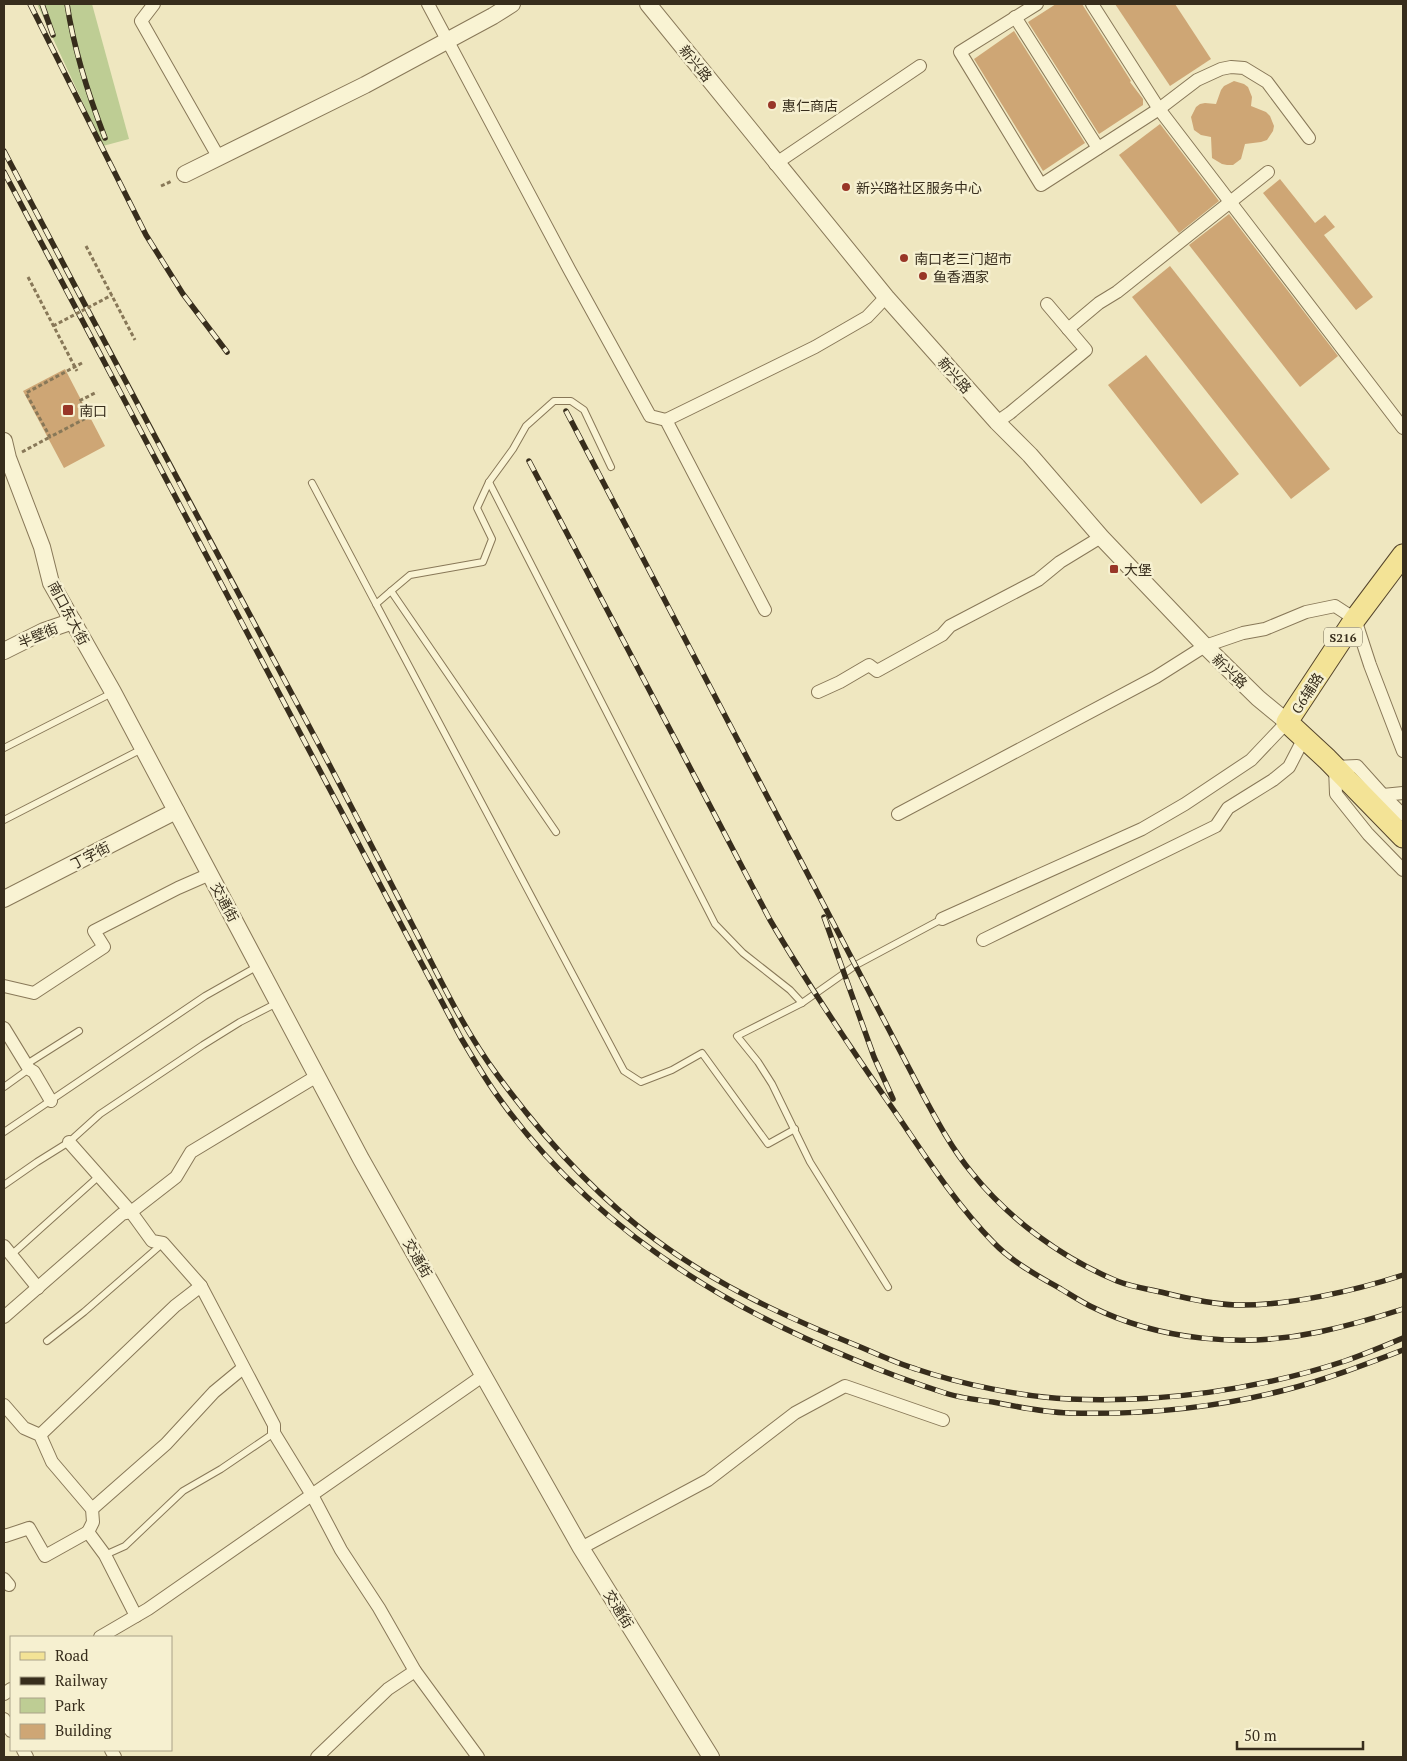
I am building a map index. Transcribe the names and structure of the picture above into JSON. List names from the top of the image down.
{
  "streets": {
    "main road": ["S216", "G6辅路"],
    "street": [
      "新兴路",
      "南口东大街",
      "半壁街",
      "丁字街",
      "交通街"
    ]
  },
  "crossings": [
    ["新兴路", "G6辅路"],
    ["南口东大街", "半壁街"],
    ["南口东大街", "交通街"],
    ["丁字街", "交通街"]
  ],
  "places": {
    "other": [
      "惠仁商店",
      "新兴路社区服务中心",
      "南口老三门超市",
      "鱼香酒家"
    ],
    "transit": ["南口", "大堡"]
  },
  "legend": [
    "Road",
    "Railway",
    "Park",
    "Building"
  ],
  "scale_bar": "50 m"
}
